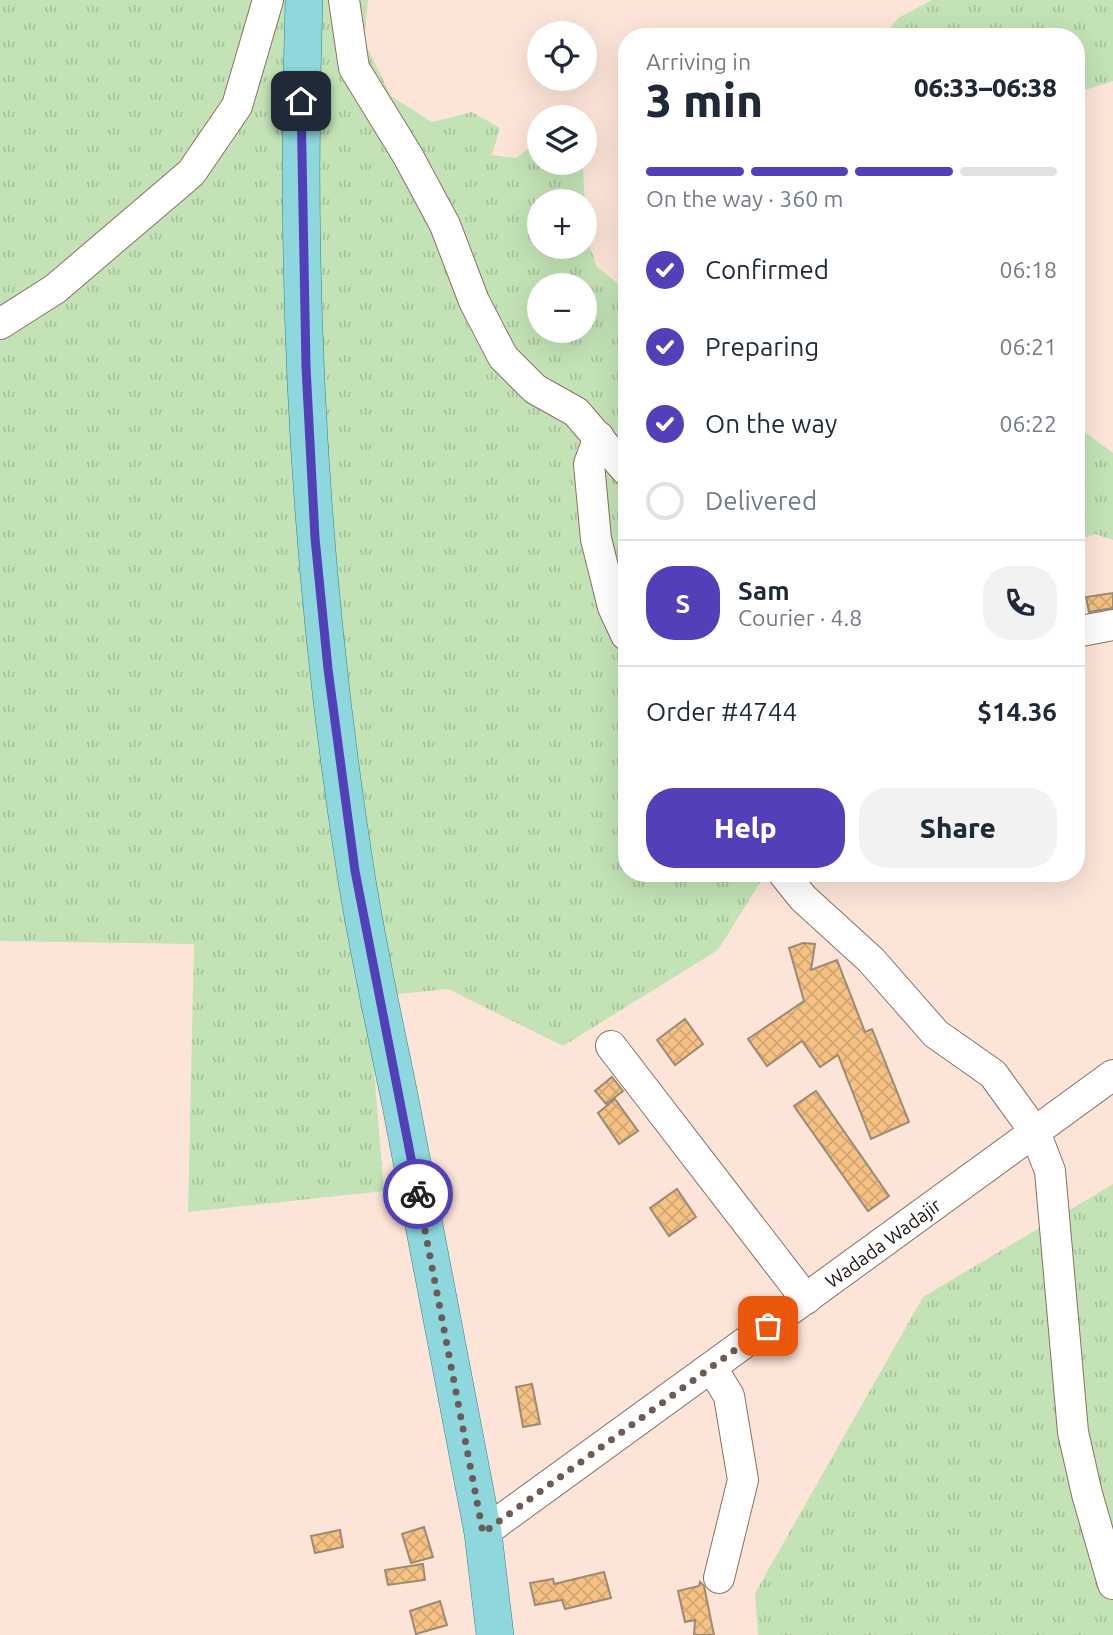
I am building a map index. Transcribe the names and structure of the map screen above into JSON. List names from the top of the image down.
{
  "streets": {
    "street": ["Wadada Wadajir"]
  },
  "page": {
    "map_buttons": ["+", "−"],
    "heading": ["3 min", "Arriving in", "06:33–06:38"],
    "panel": [
      "Sam",
      "Courier · 4.8",
      "Order #4744",
      "$14.36"
    ],
    "bar": "On the way · 360 m",
    "list": [
      ["Confirmed", "06:18"],
      ["Preparing", "06:21"],
      ["On the way", "06:22"],
      "Delivered"
    ],
    "round": "S",
    "buttons": ["Help", "Share"]
  }
}
